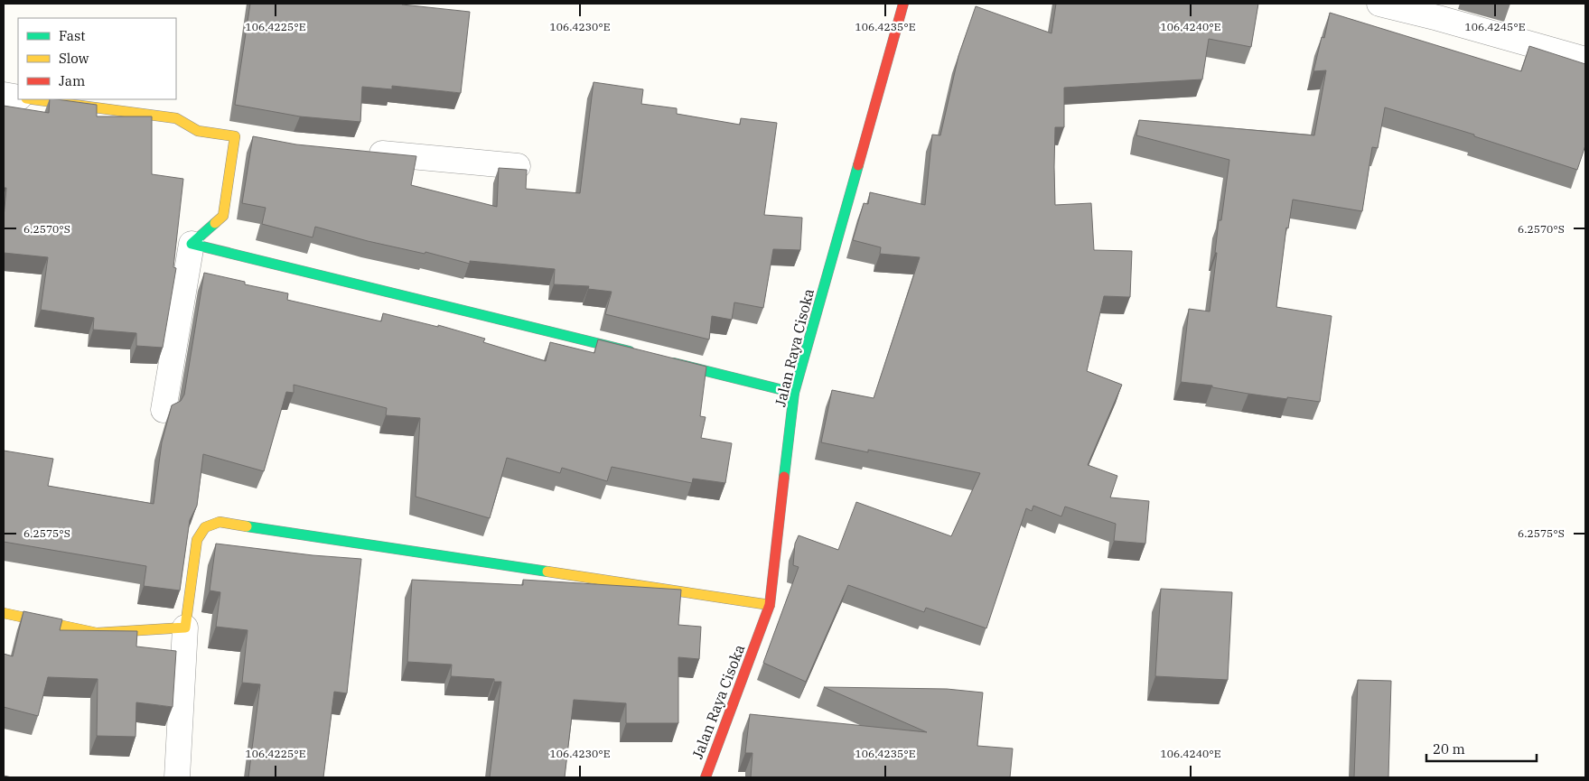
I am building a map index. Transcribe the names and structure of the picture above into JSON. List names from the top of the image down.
{
  "streets": {
    "street": ["Jalan Raya Cisoka"]
  },
  "legend": ["Fast", "Slow", "Jam"],
  "scale_bar": "20 m",
  "coordinates": [
    "106.4225°E",
    "106.4230°E",
    "106.4235°E",
    "106.4240°E",
    "106.4245°E",
    "6.2570°S",
    "6.2575°S"
  ]
}
